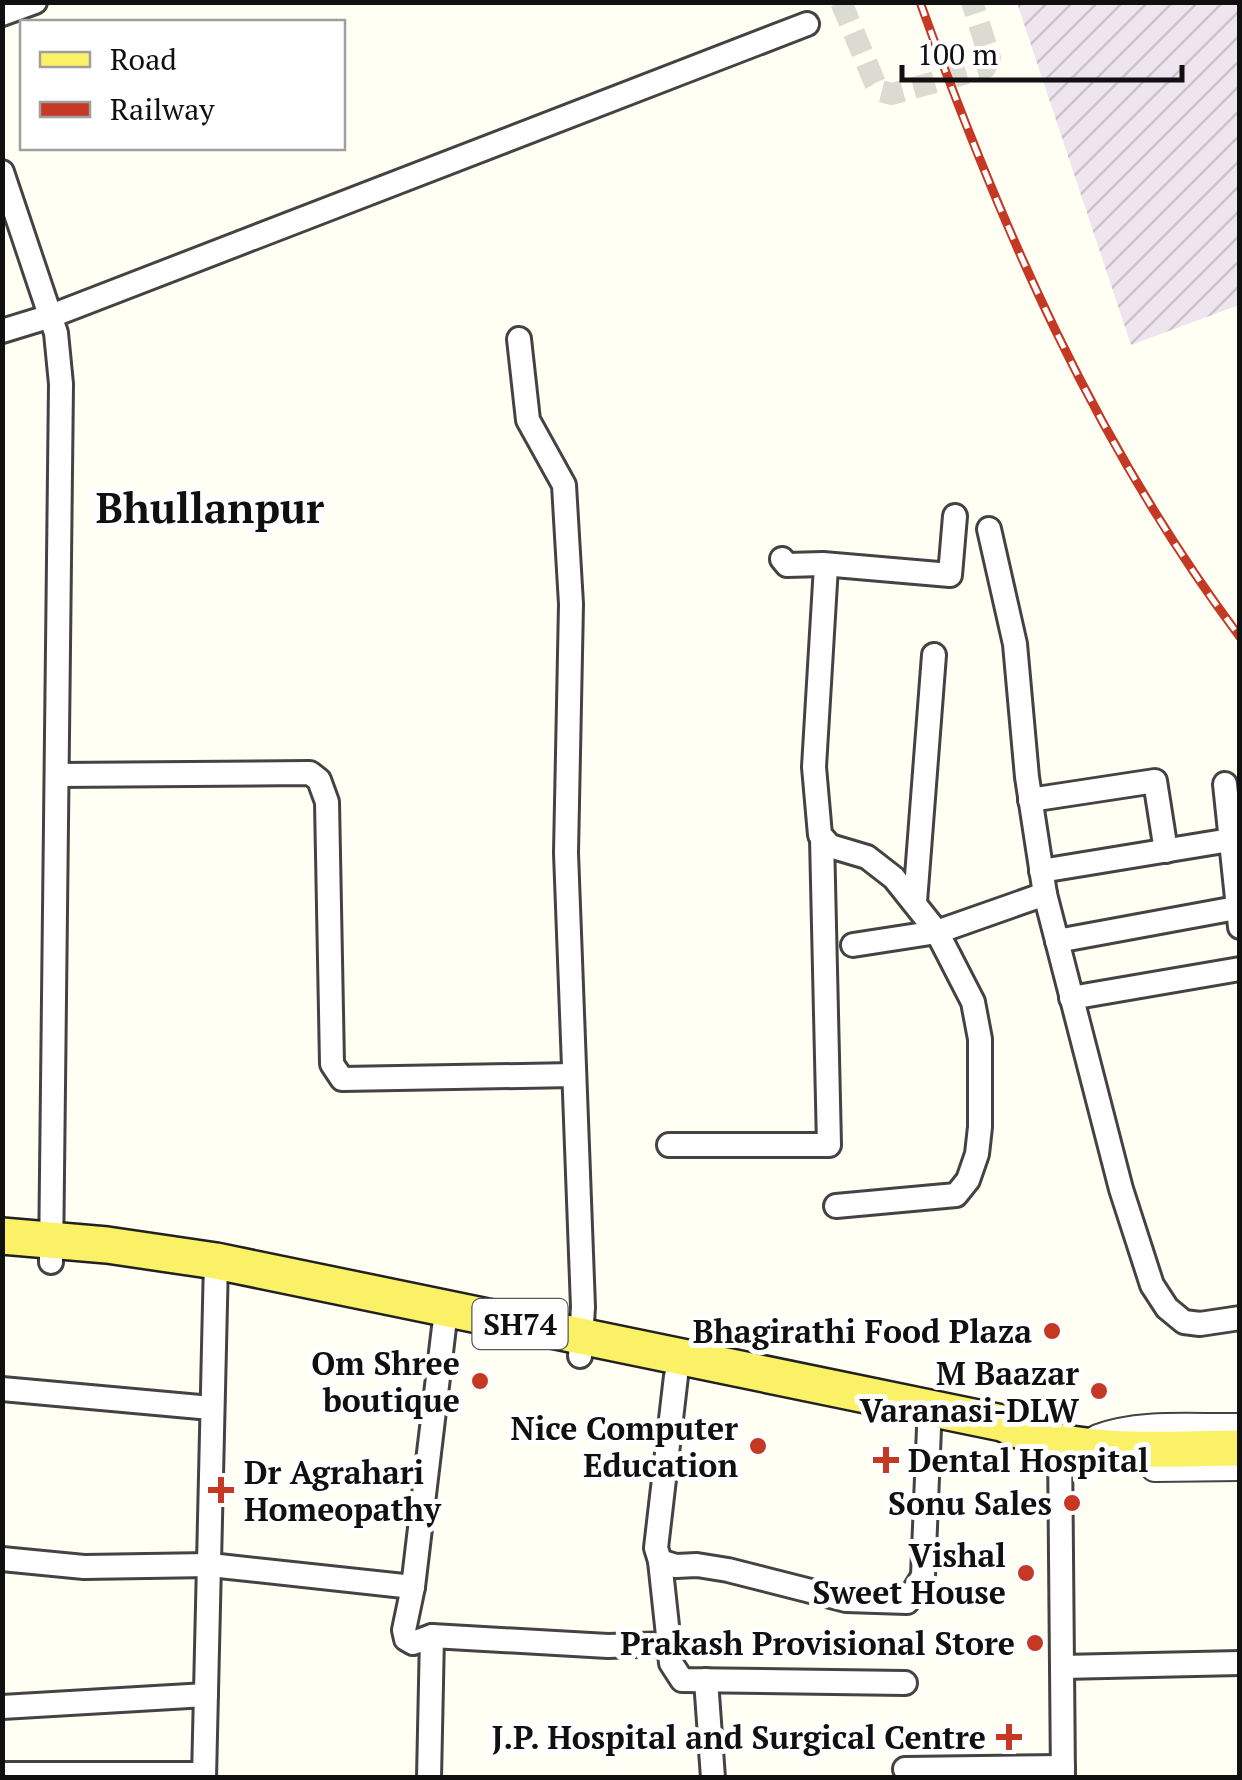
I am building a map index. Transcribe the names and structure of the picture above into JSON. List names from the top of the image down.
{
  "streets": {
    "main road": ["SH74"]
  },
  "districts": ["Bhullanpur"],
  "places": {
    "other": [
      "Bhagirathi Food Plaza",
      "Om Shree boutique",
      "M Baazar Varanasi-DLW",
      "Nice Computer Education",
      "Sonu Sales",
      "Vishal Sweet House",
      "Prakash Provisional Store"
    ],
    "health": ["Dental Hospital", "Dr Agrahari Homeopathy", "J.P. Hospital and Surgical Centre"]
  },
  "legend": ["Road", "Railway"],
  "scale_bar": "100 m"
}
